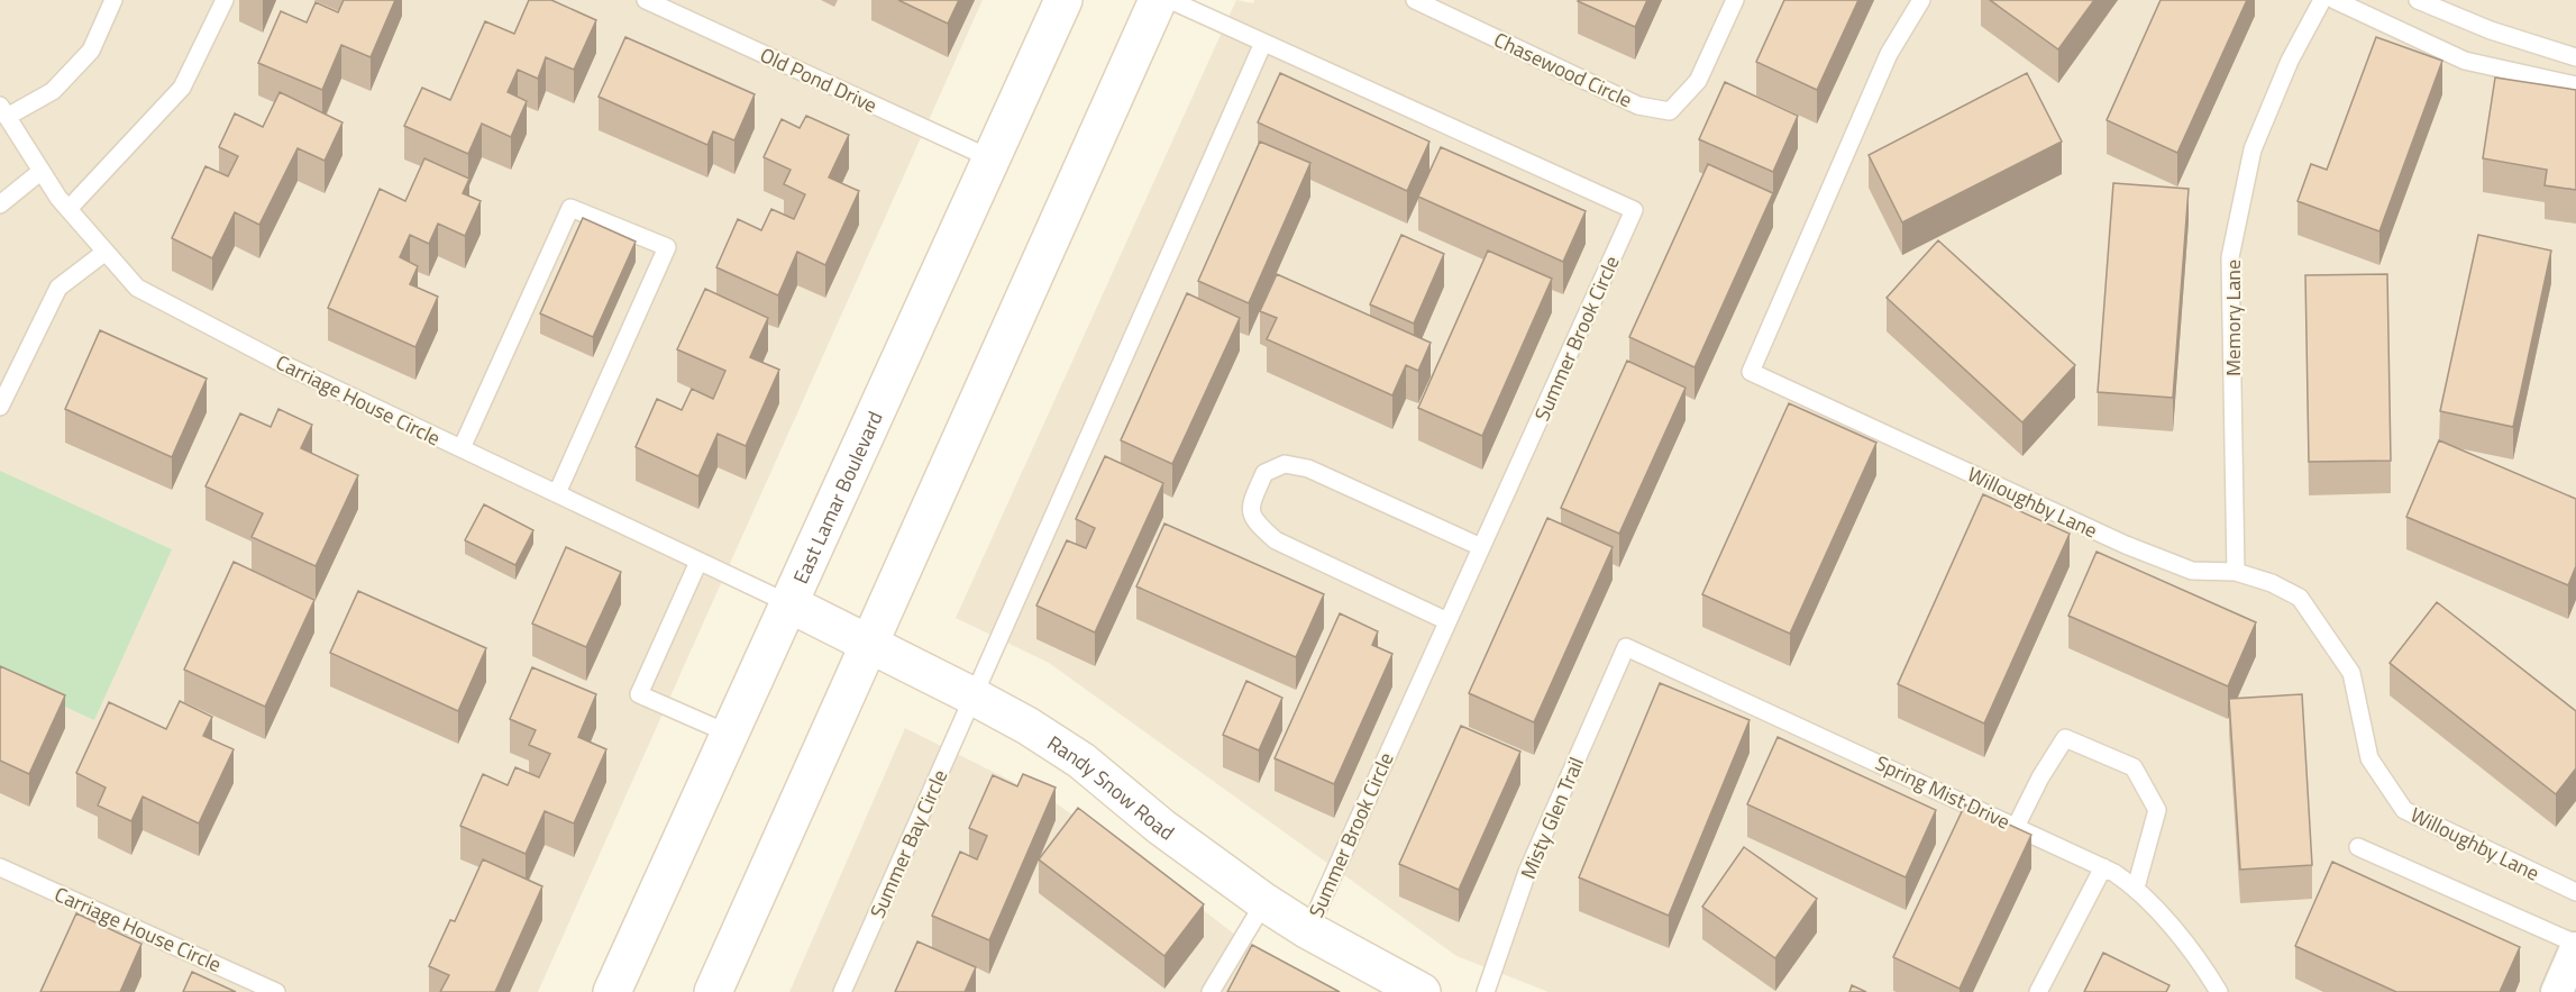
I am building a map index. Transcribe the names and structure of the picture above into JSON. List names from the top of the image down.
{
  "streets": {
    "main road": ["East Lamar Boulevard", "Randy Snow Road"],
    "lane": [
      "Chasewood Circle",
      "Old Pond Drive",
      "Memory Lane",
      "Summer Brook Circle",
      "Carriage House Circle",
      "Willoughby Lane",
      "Spring Mist Drive",
      "Misty Glen Trail",
      "Summer Bay Circle"
    ]
  },
  "crossings": [
    ["Old Pond Drive", "East Lamar Boulevard"],
    ["Memory Lane", "Willoughby Lane"],
    ["Summer Brook Circle", "Randy Snow Road"],
    ["Summer Brook Circle", "Summer Bay Circle"],
    ["Carriage House Circle", "East Lamar Boulevard"],
    ["Carriage House Circle", "Randy Snow Road"],
    ["East Lamar Boulevard", "Randy Snow Road"],
    ["Randy Snow Road", "Summer Bay Circle"],
    ["Spring Mist Drive", "Misty Glen Trail"]
  ]
}
